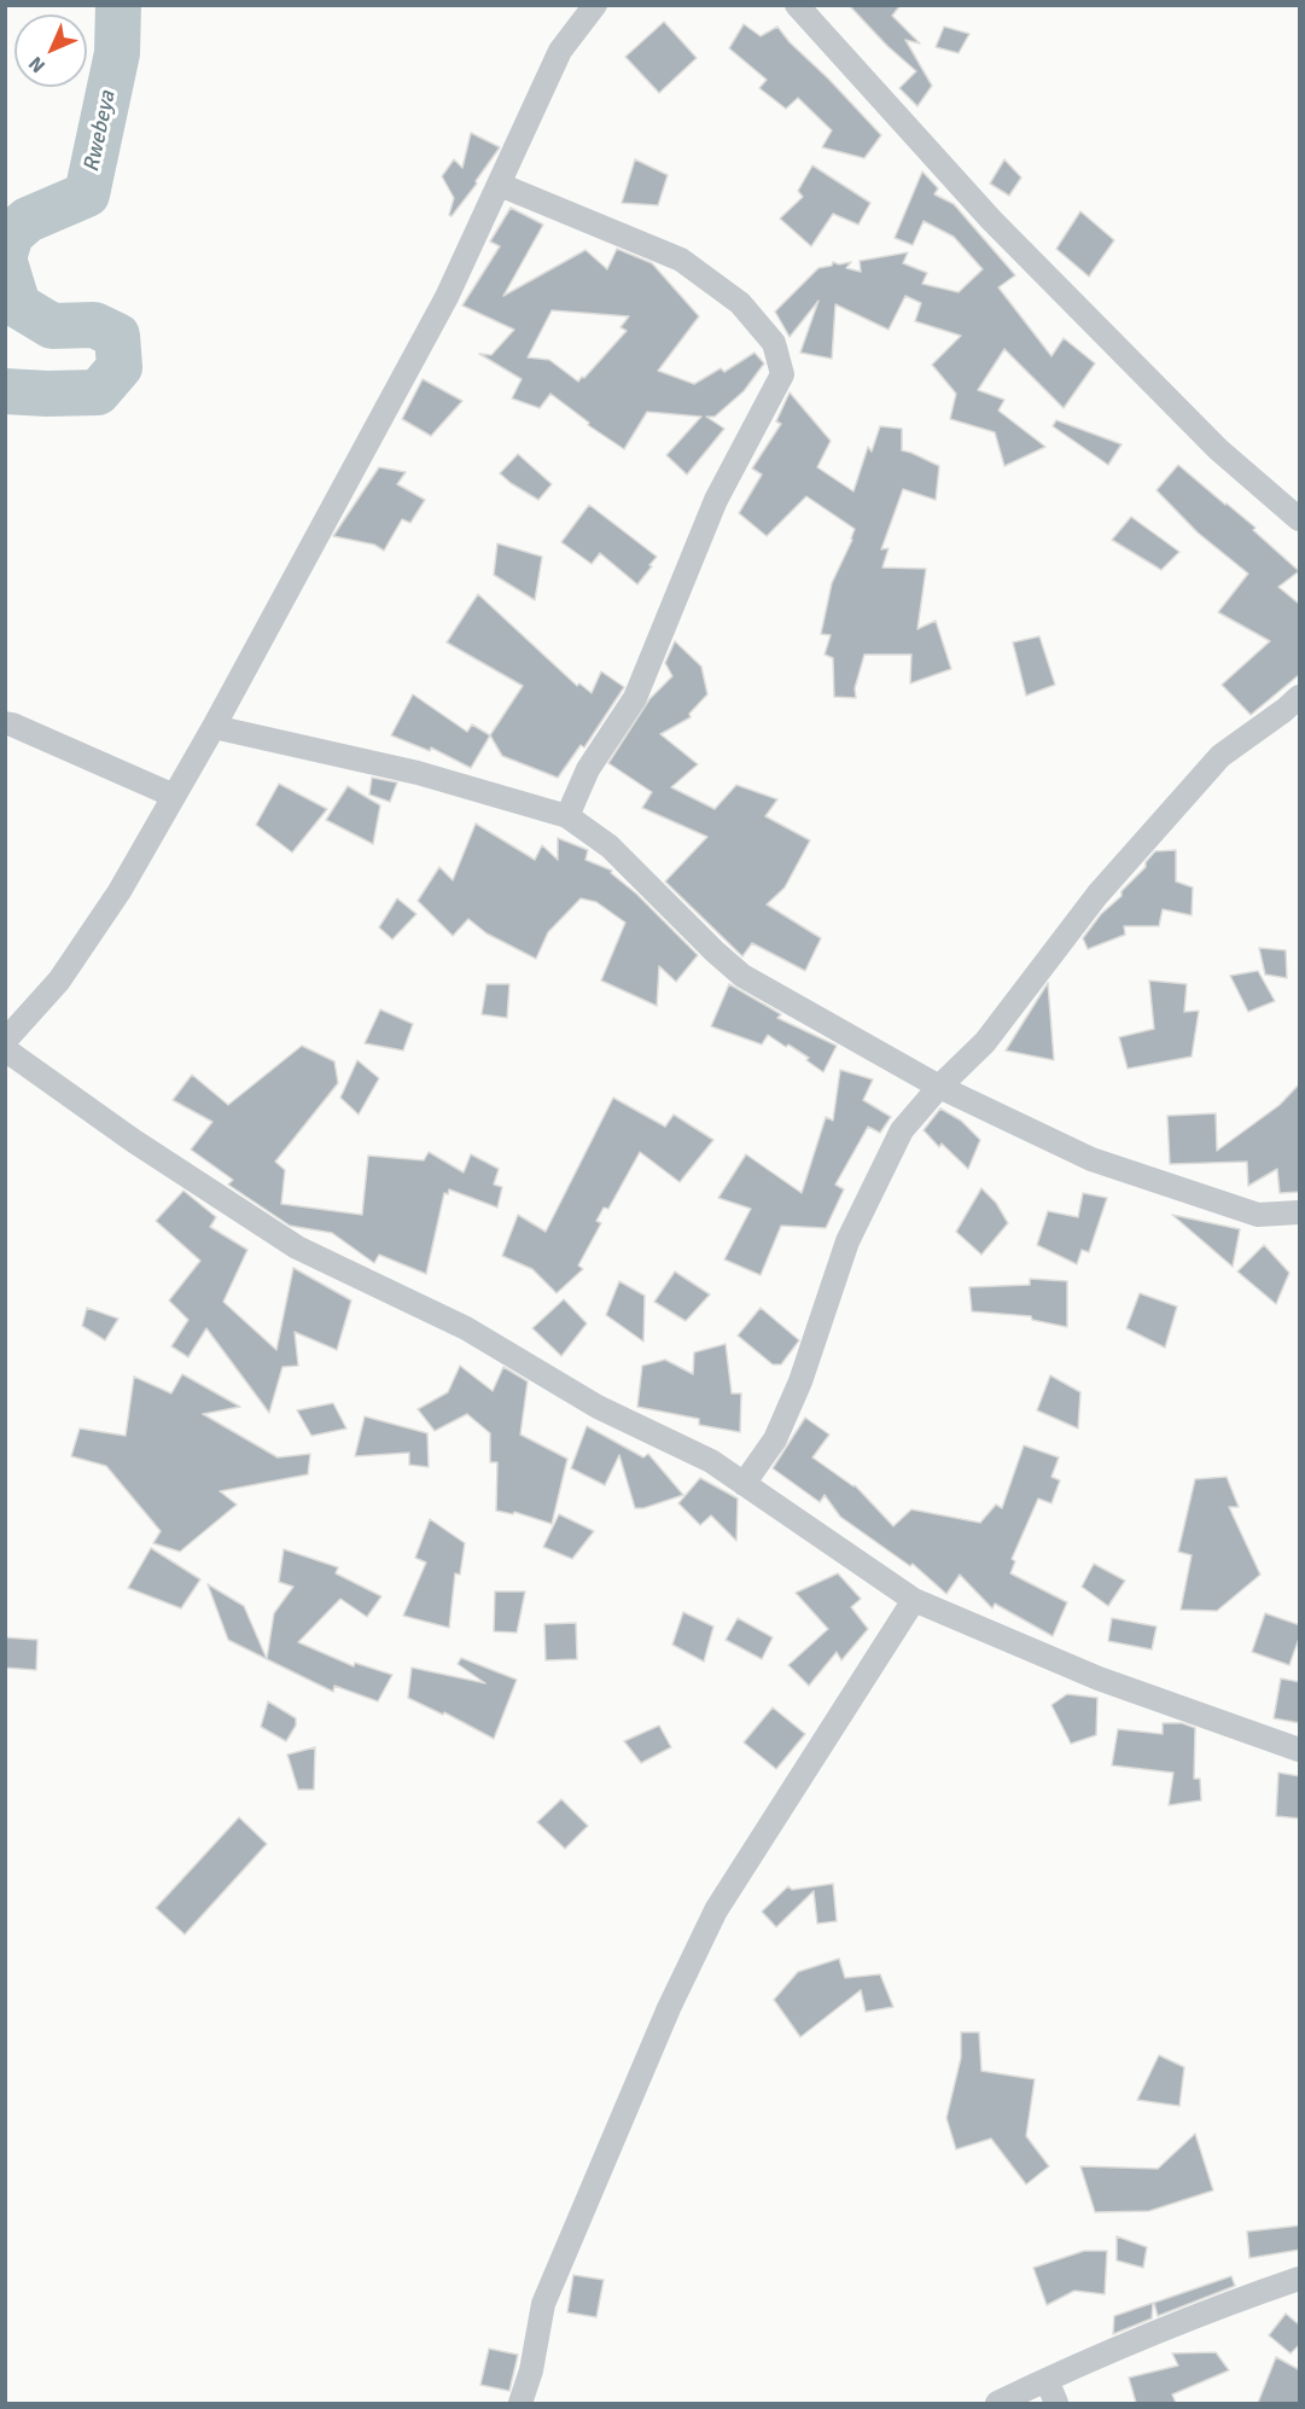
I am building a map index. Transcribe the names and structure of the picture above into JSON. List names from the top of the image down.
{
  "water": ["Rwebeya"],
  "north": "bottom left"
}
